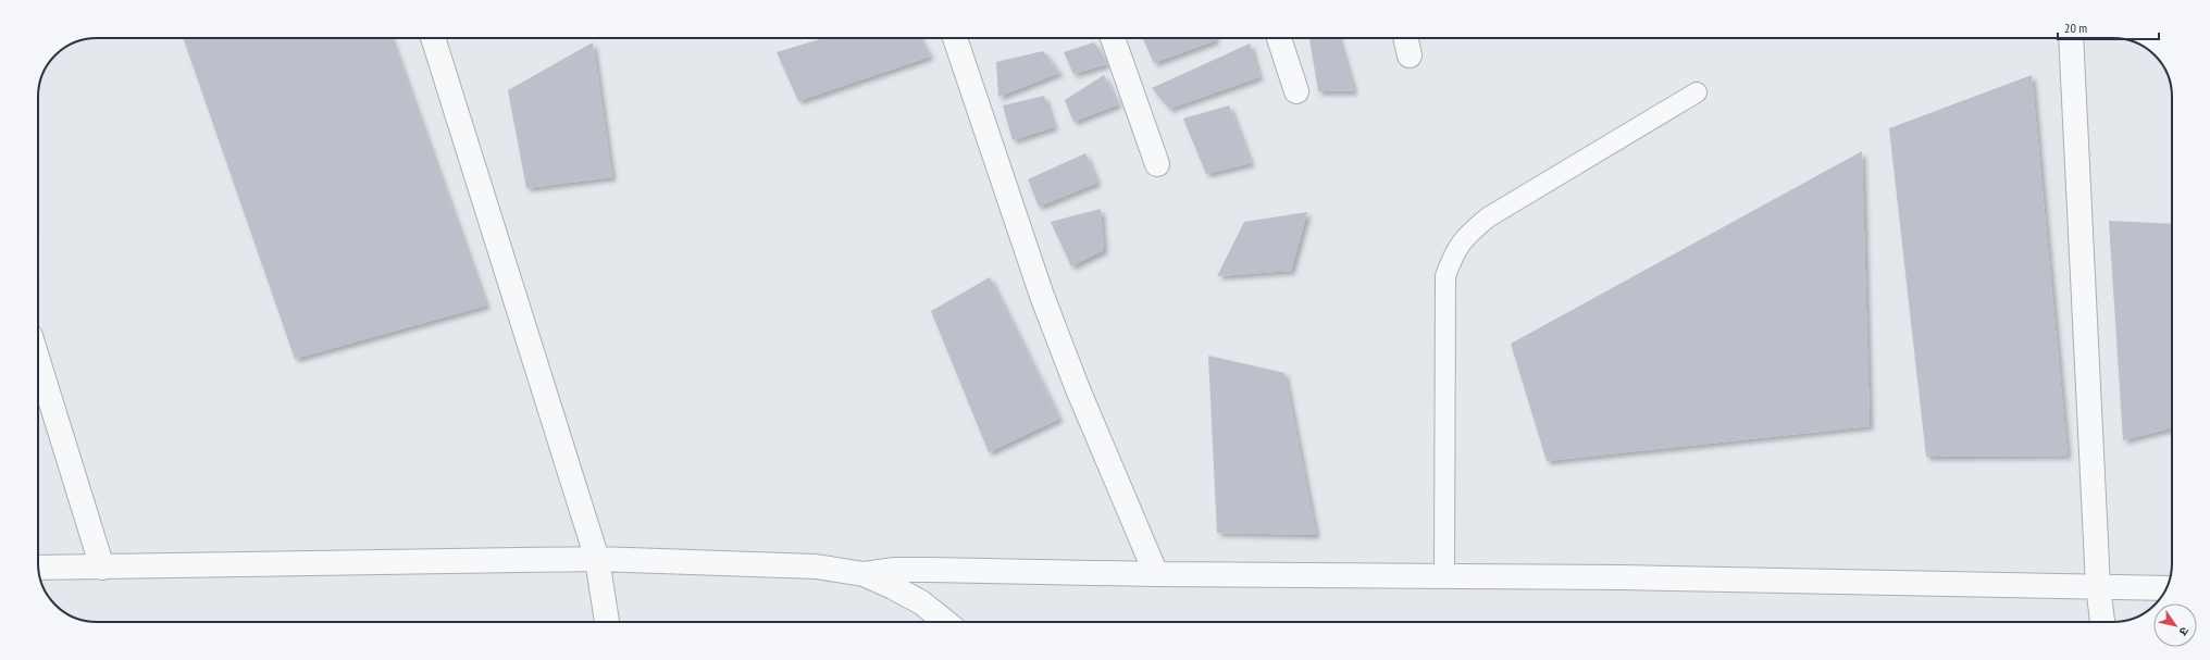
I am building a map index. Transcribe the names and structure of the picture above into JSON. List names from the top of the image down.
{
  "scale_bar": "20 m",
  "north": "bottom right"
}
